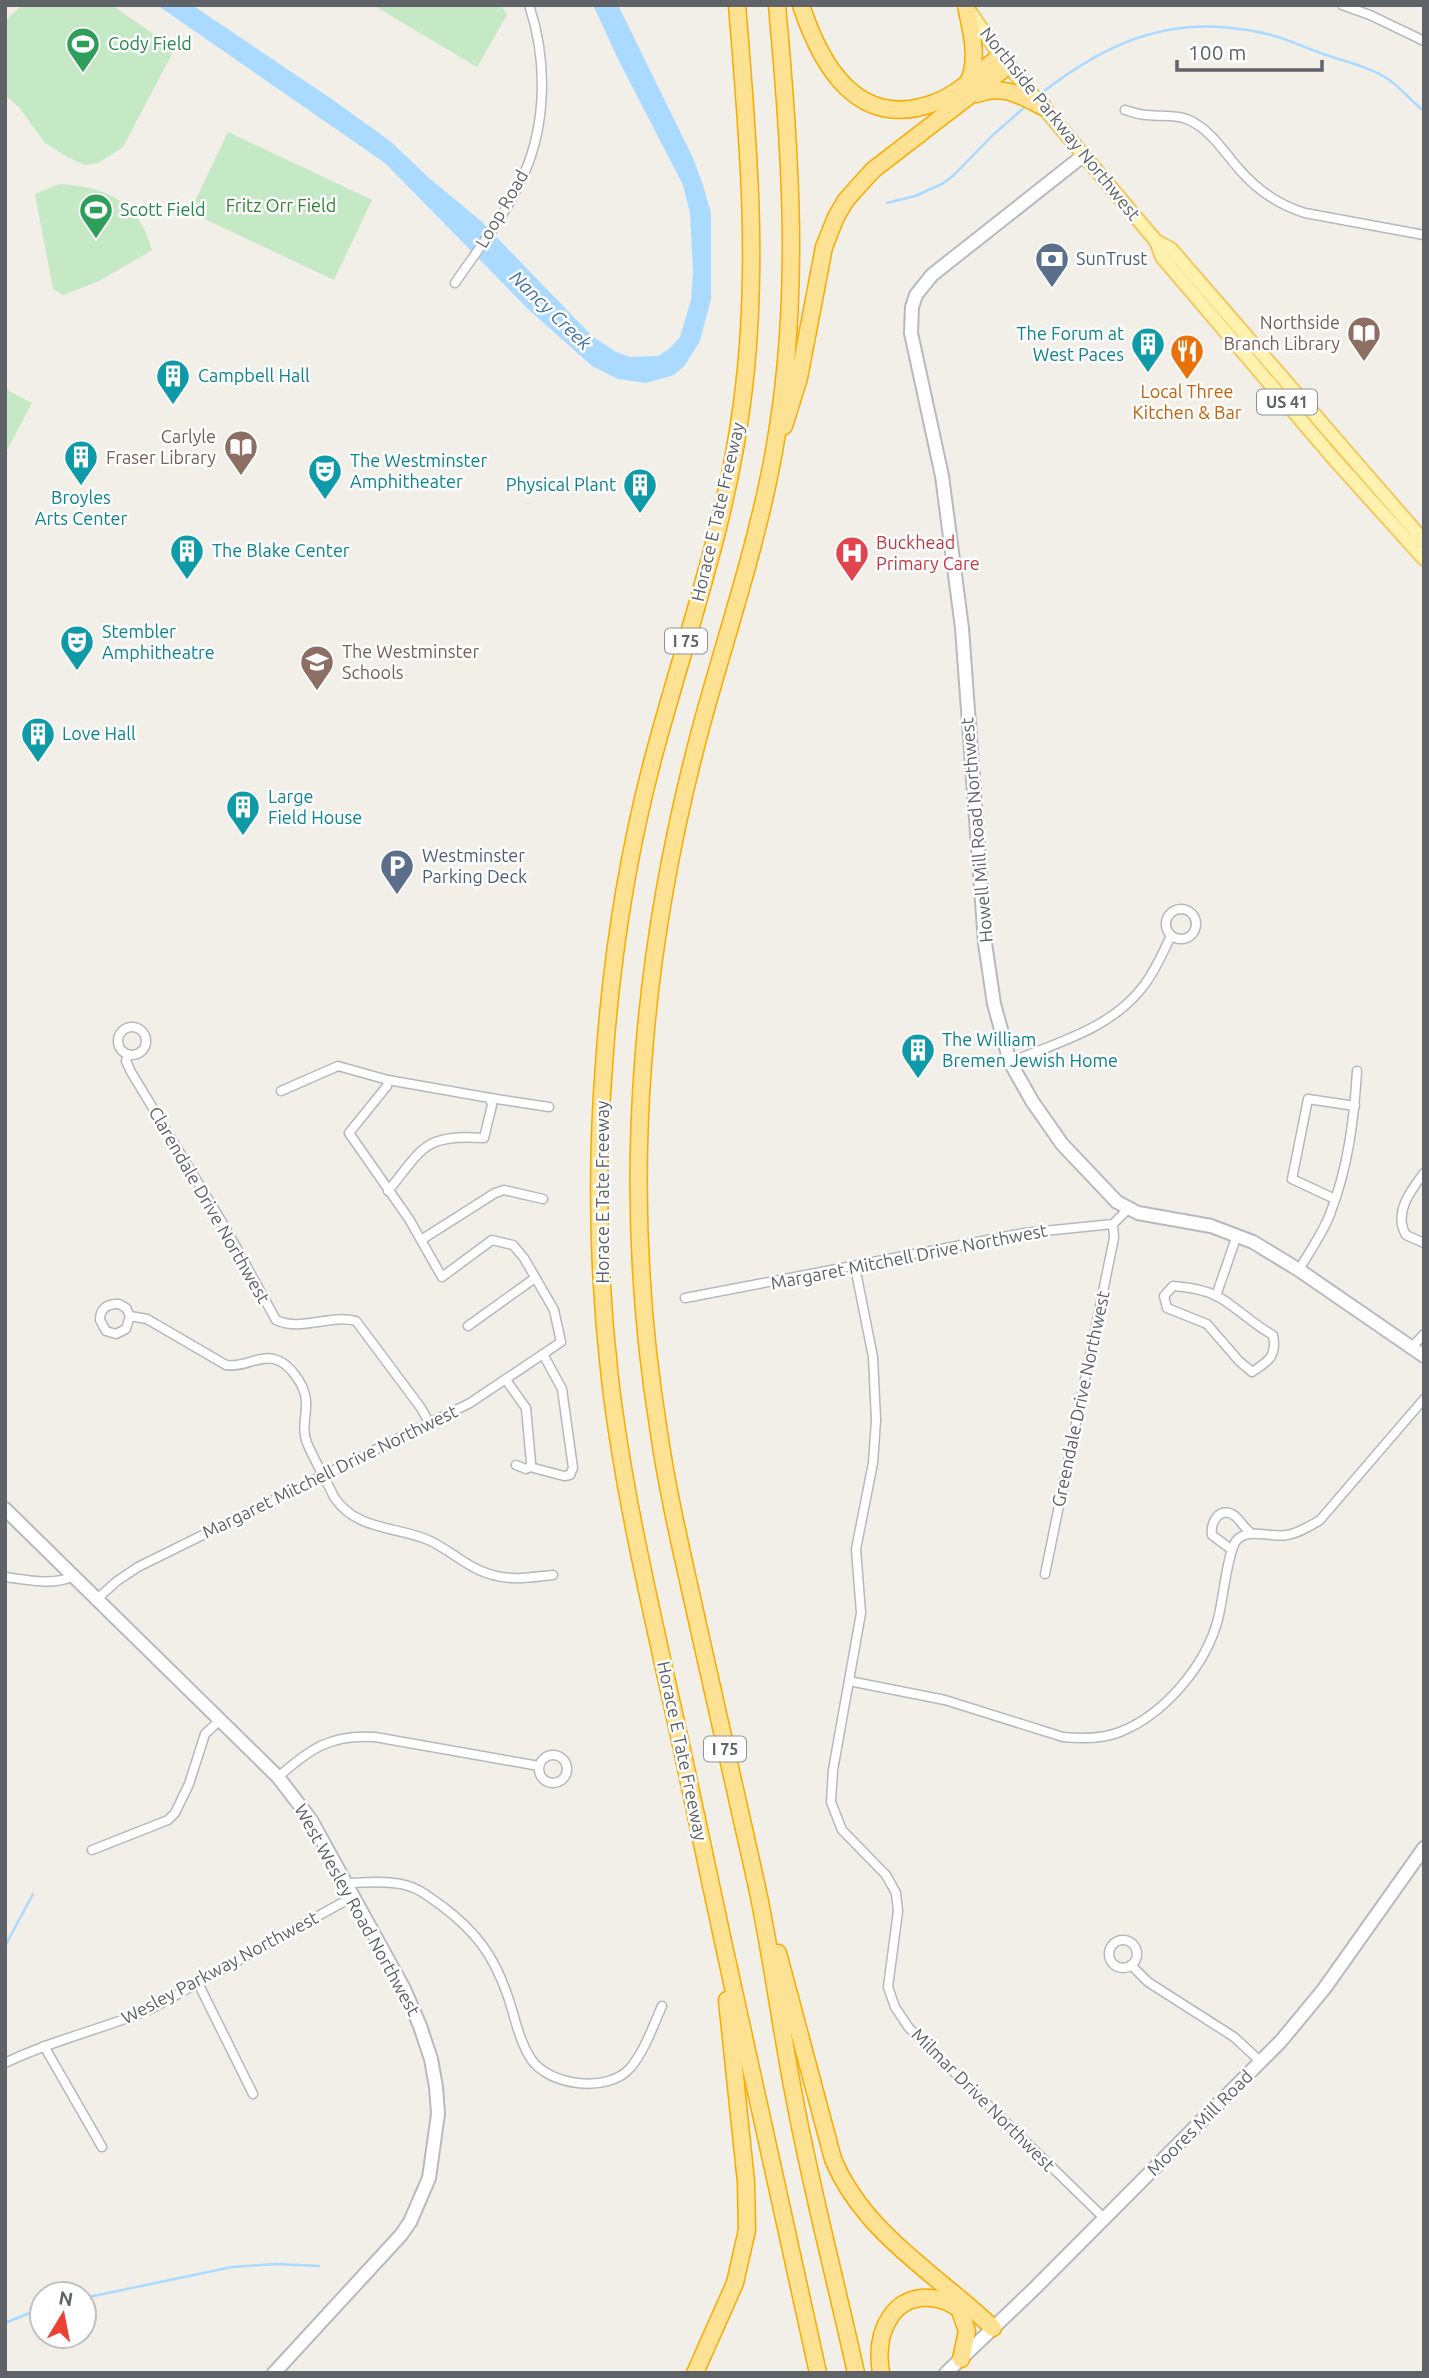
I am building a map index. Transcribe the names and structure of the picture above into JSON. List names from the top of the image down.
{
  "streets": {
    "highway": ["Horace E Tate Freeway", "I 75"],
    "main road": ["Northside Parkway Northwest", "US 41"],
    "street": [
      "Loop Road",
      "Howell Mill Road Northwest",
      "Clarendale Drive Northwest",
      "Margaret Mitchell Drive Northwest",
      "Greendale Drive Northwest",
      "West Wesley Road Northwest",
      "Wesley Parkway Northwest",
      "Milmar Drive Northwest",
      "Moores Mill Road"
    ]
  },
  "crossings": [
    ["Northside Parkway Northwest", "Howell Mill Road Northwest"],
    ["Clarendale Drive Northwest", "Margaret Mitchell Drive Northwest"],
    ["Margaret Mitchell Drive Northwest", "Greendale Drive Northwest"],
    ["Margaret Mitchell Drive Northwest", "West Wesley Road Northwest"],
    ["West Wesley Road Northwest", "Wesley Parkway Northwest"],
    ["Milmar Drive Northwest", "Moores Mill Road"]
  ],
  "water": ["Nancy Creek"],
  "parks": ["Fritz Orr Field"],
  "places": {
    "sports": ["Cody Field", "Scott Field"],
    "bank": ["SunTrust"],
    "library": ["Northside Branch Library", "Carlyle Fraser Library"],
    "building": [
      "The Forum at West Paces",
      "Campbell Hall",
      "Broyles Arts Center",
      "Physical Plant",
      "The Blake Center",
      "Love Hall",
      "Large Field House",
      "The William Bremen Jewish Home"
    ],
    "restaurant": ["Local Three Kitchen & Bar"],
    "theatre": ["The Westminster Amphitheater", "Stembler Amphitheatre"],
    "hospital": ["Buckhead Primary Care"],
    "school or university": ["The Westminster Schools"],
    "parking": ["Westminster Parking Deck"]
  },
  "scale_bar": "100 m",
  "north": "top"
}
